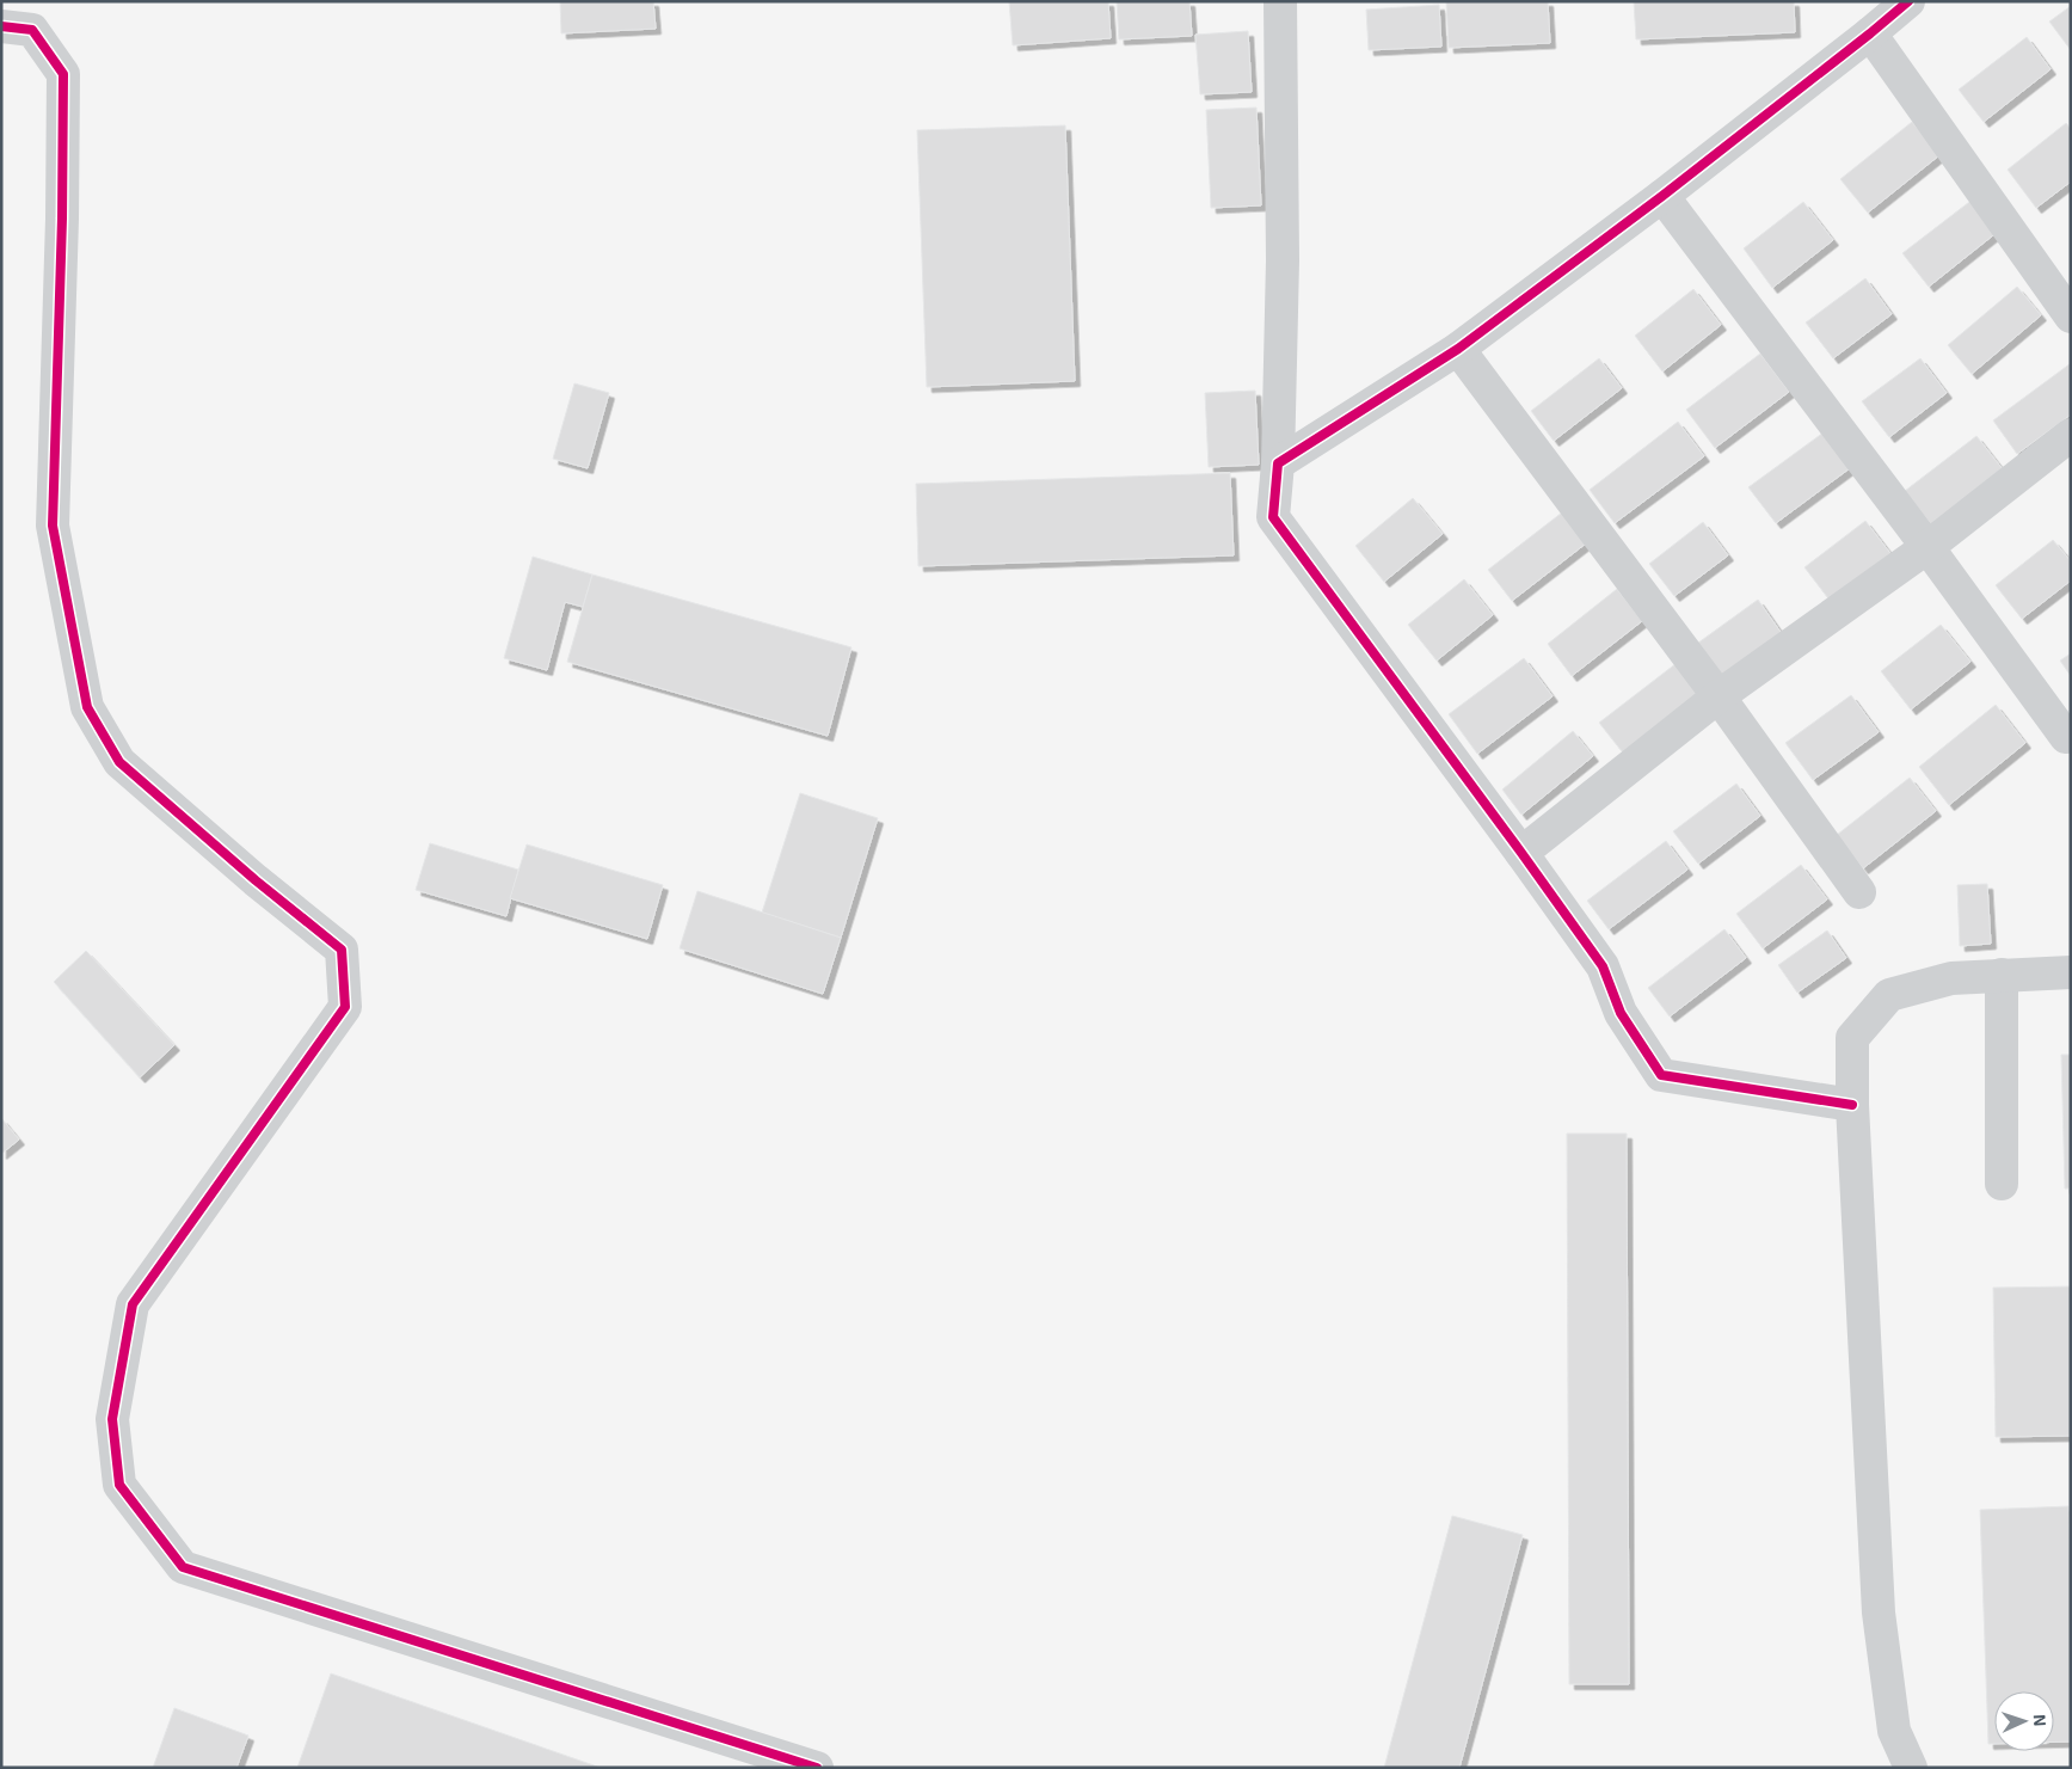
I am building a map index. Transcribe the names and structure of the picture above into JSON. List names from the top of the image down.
{
  "north": "right"
}
